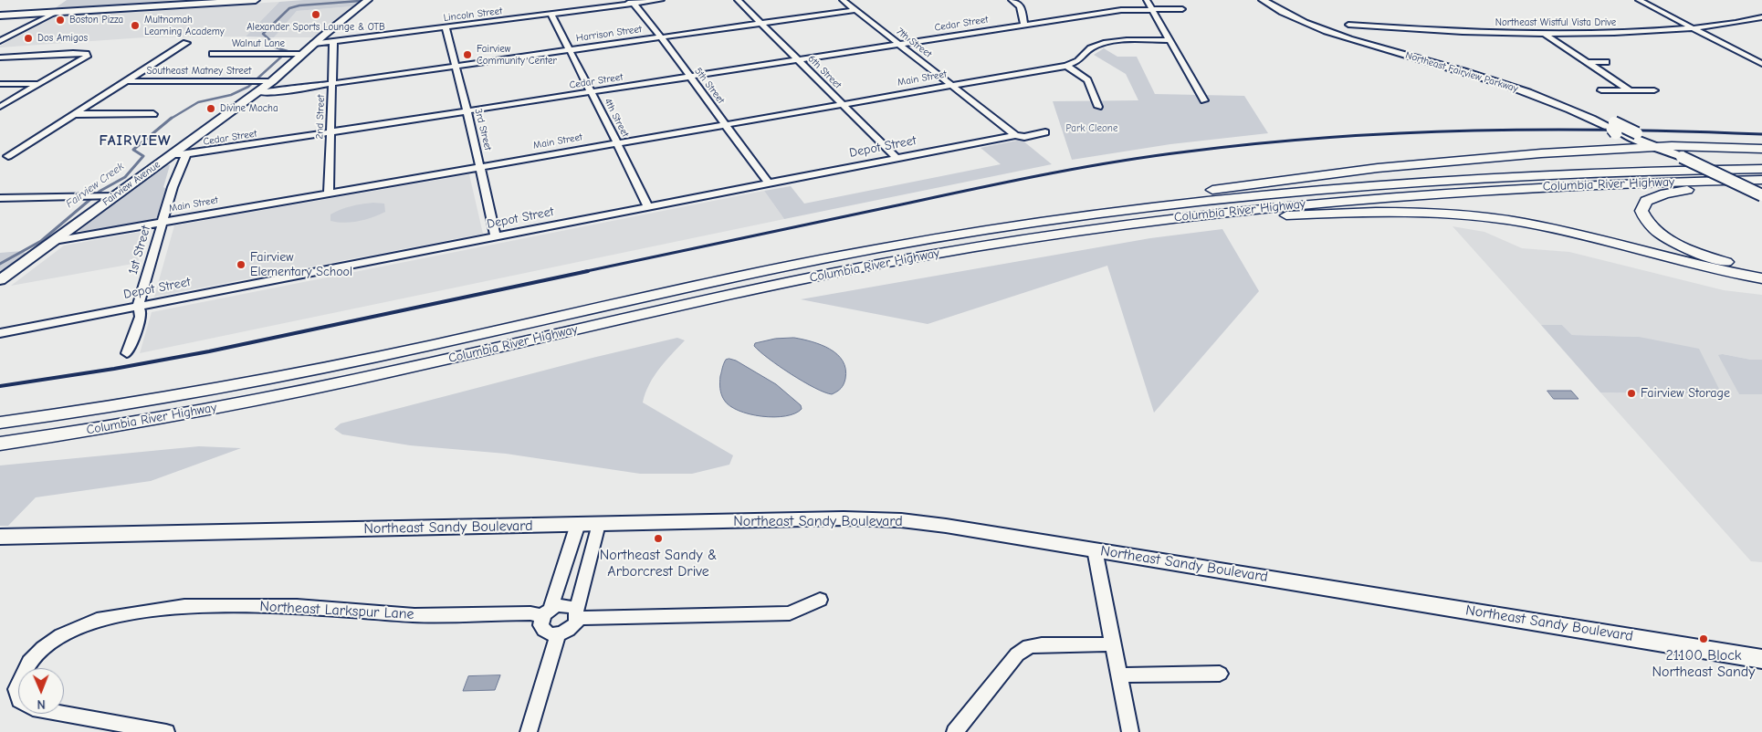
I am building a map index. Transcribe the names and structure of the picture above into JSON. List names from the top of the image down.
{
  "streets": {
    "highway": ["Columbia River Highway"],
    "main road": ["Northeast Fairview Parkway", "Fairview Avenue", "Northeast Sandy Boulevard"],
    "street": [
      "Lincoln Street",
      "Northeast Wistful Vista Drive",
      "Cedar Street",
      "Harrison Street",
      "7th Street",
      "Walnut Lane",
      "Southeast Matney Street",
      "6th Street",
      "Main Street",
      "5th Street",
      "2nd Street",
      "4th Street",
      "3rd Street",
      "Depot Street",
      "1st Street",
      "Northeast Larkspur Lane"
    ]
  },
  "crossings": [
    ["Lincoln Street", "5th Street"],
    ["Lincoln Street", "2nd Street"],
    ["Lincoln Street", "4th Street"],
    ["Lincoln Street", "3rd Street"],
    ["Lincoln Street", "Fairview Avenue"],
    ["Cedar Street", "7th Street"],
    ["Cedar Street", "6th Street"],
    ["Cedar Street", "5th Street"],
    ["Cedar Street", "2nd Street"],
    ["Cedar Street", "4th Street"],
    ["Cedar Street", "3rd Street"],
    ["Cedar Street", "Fairview Avenue"],
    ["Cedar Street", "1st Street"],
    ["Harrison Street", "7th Street"],
    ["Harrison Street", "6th Street"],
    ["Harrison Street", "5th Street"],
    ["Harrison Street", "2nd Street"],
    ["Harrison Street", "4th Street"],
    ["Harrison Street", "3rd Street"],
    ["Harrison Street", "Fairview Avenue"],
    ["7th Street", "Main Street"],
    ["7th Street", "Depot Street"],
    ["Walnut Lane", "Fairview Avenue"],
    ["Southeast Matney Street", "Fairview Avenue"],
    ["6th Street", "Main Street"],
    ["6th Street", "Depot Street"],
    ["Main Street", "5th Street"],
    ["Main Street", "2nd Street"],
    ["Main Street", "4th Street"],
    ["Main Street", "3rd Street"],
    ["Main Street", "Fairview Avenue"],
    ["Main Street", "1st Street"],
    ["5th Street", "Depot Street"],
    ["4th Street", "Depot Street"],
    ["3rd Street", "Depot Street"],
    ["Depot Street", "1st Street"]
  ],
  "districts": ["FAIRVIEW"],
  "water": ["Fairview Creek"],
  "parks": ["Park Cleone"],
  "places": [
    "Alexander Sports Lounge & OTB",
    "Boston Pizza",
    "Multnomah Learning Academy",
    "Dos Amigos",
    "Fairview Community Center",
    "Divine Mocha",
    "Fairview Elementary School",
    "Fairview Storage",
    "Northeast Sandy & Arborcrest Drive",
    "21100 Block Northeast Sandy"
  ],
  "north": "bottom"
}
